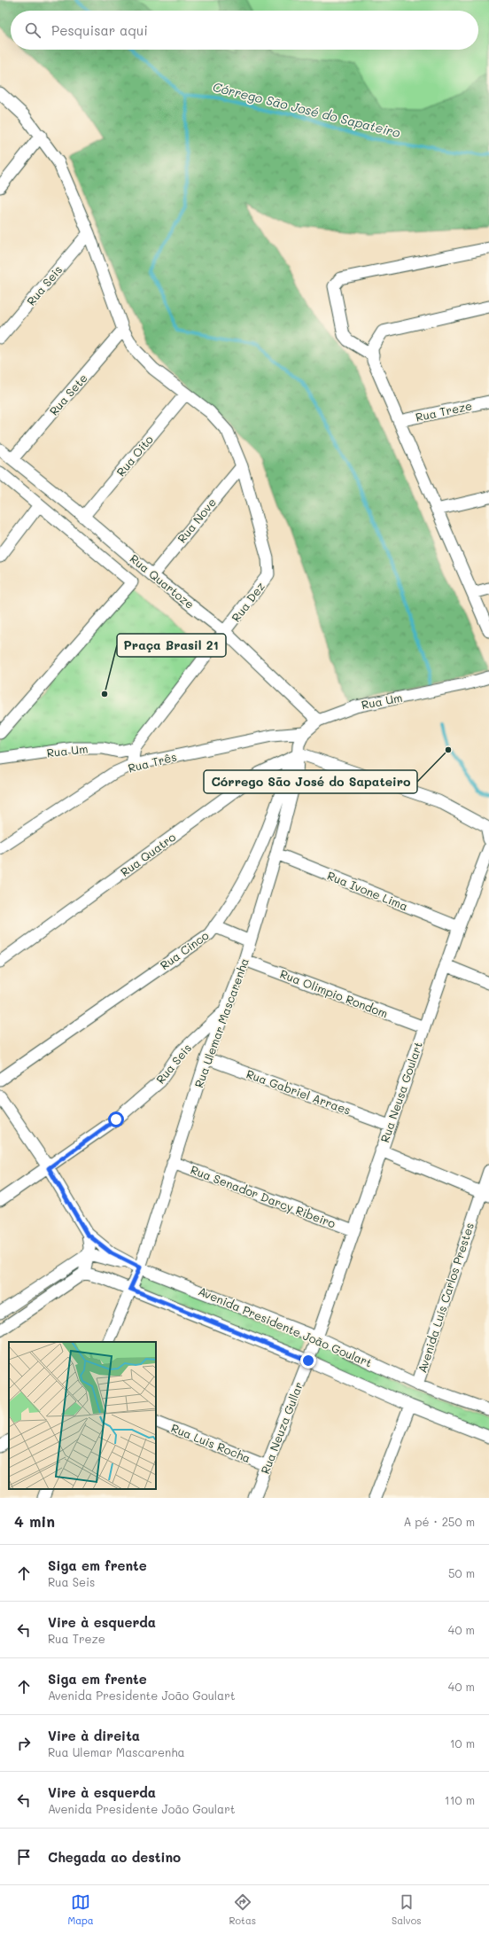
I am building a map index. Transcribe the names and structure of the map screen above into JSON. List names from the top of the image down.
{
  "streets": {
    "street": [
      "Rua Seis",
      "Rua Sete",
      "Rua Treze",
      "Rua Oito",
      "Rua Nove",
      "Rua Quartoze",
      "Rua Dez",
      "Rua Um",
      "Rua Três",
      "Rua Quatro",
      "Rua Ivone Lima",
      "Rua Cinco",
      "Rua Olimpio Rondom",
      "Rua Ulemar Mascarenha",
      "Rua Gabriel Arraes",
      "Rua Neusa Goulart",
      "Rua Senador Darcy Ribeiro",
      "Avenida Luís Carlos Prestes",
      "Avenida Presidente João Goulart",
      "Rua Neuza Gullar",
      "Rua Luis Rocha"
    ]
  },
  "crossings": [
    ["Rua Seis", "Rua Ulemar Mascarenha"],
    ["Rua Sete", "Rua Quartoze"],
    ["Rua Oito", "Rua Quartoze"],
    ["Rua Nove", "Rua Quartoze"],
    ["Rua Nove", "Rua Dez"],
    ["Rua Quartoze", "Rua Dez"],
    ["Rua Quartoze", "Rua Um"],
    ["Rua Dez", "Rua Um"],
    ["Rua Um", "Rua Três"],
    ["Rua Quatro", "Rua Cinco"],
    ["Rua Quatro", "Rua Ulemar Mascarenha"],
    ["Rua Ivone Lima", "Rua Ulemar Mascarenha"],
    ["Rua Ivone Lima", "Rua Neusa Goulart"],
    ["Rua Cinco", "Rua Ulemar Mascarenha"],
    ["Rua Olimpio Rondom", "Rua Ulemar Mascarenha"],
    ["Rua Olimpio Rondom", "Rua Neusa Goulart"],
    ["Rua Ulemar Mascarenha", "Rua Gabriel Arraes"],
    ["Rua Ulemar Mascarenha", "Rua Senador Darcy Ribeiro"],
    ["Rua Ulemar Mascarenha", "Avenida Presidente João Goulart"],
    ["Rua Gabriel Arraes", "Rua Neusa Goulart"],
    ["Rua Neusa Goulart", "Rua Senador Darcy Ribeiro"],
    ["Rua Neusa Goulart", "Avenida Presidente João Goulart"],
    ["Rua Neusa Goulart", "Rua Neuza Gullar"],
    ["Avenida Luís Carlos Prestes", "Avenida Presidente João Goulart"],
    ["Avenida Presidente João Goulart", "Rua Neuza Gullar"],
    ["Rua Neuza Gullar", "Rua Luis Rocha"]
  ],
  "water": ["Córrego São José do Sapateiro"],
  "places": ["Praça Brasil 21", "Córrego São José do Sapateiro"],
  "page": {
    "search": "Pesquisar aqui",
    "heading": ["4 min", "A pé · 250 m"],
    "list": [
      ["Siga em frente", "Rua Seis", "50 m"],
      ["Vire à esquerda", "Rua Treze", "40 m"],
      ["Siga em frente", "Avenida Presidente João Goulart", "40 m"],
      ["Vire à direita", "Rua Ulemar Mascarenha", "10 m"],
      ["Vire à esquerda", "Avenida Presidente João Goulart", "110 m"],
      "Chegada ao destino"
    ],
    "nav": ["Mapa", "Rotas", "Salvos"]
  }
}
